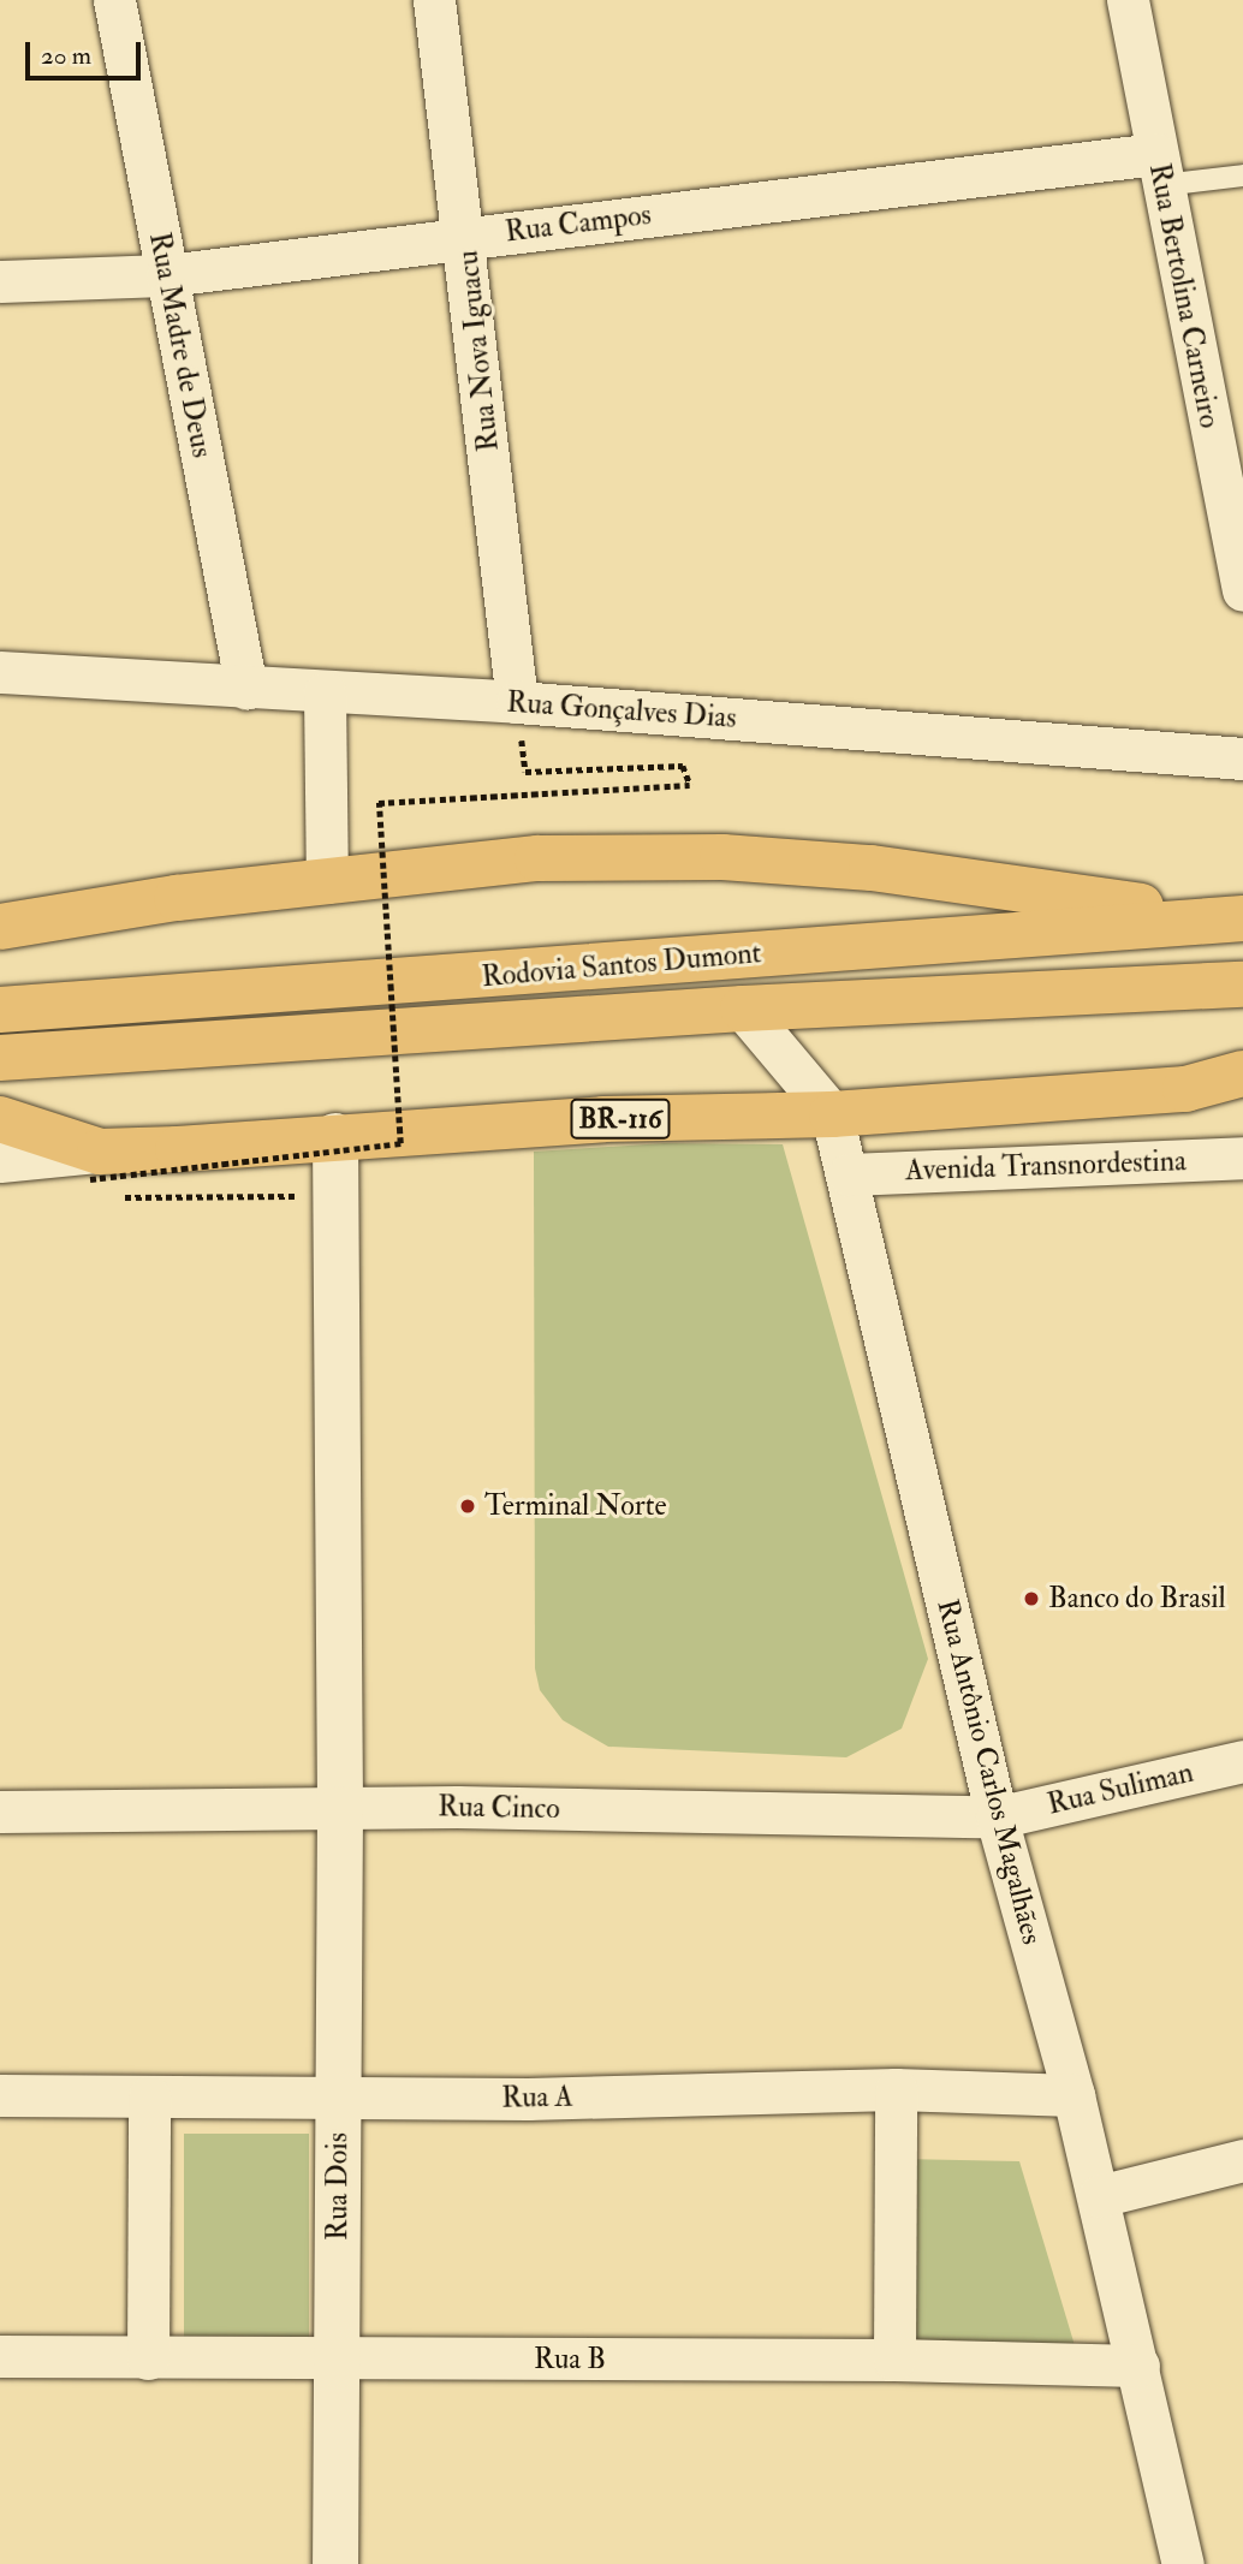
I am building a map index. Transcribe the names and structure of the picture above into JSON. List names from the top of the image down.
{
  "streets": {
    "highway": ["Rodovia Santos Dumont", "BR-116"],
    "street": [
      "Rua Campos",
      "Rua Bertolina Carneiro",
      "Rua Madre de Deus",
      "Rua Nova Iguacu",
      "Rua Gonçalves Dias",
      "Avenida Transnordestina",
      "Rua Antônio Carlos Magalhães",
      "Rua Suliman",
      "Rua Cinco",
      "Rua A",
      "Rua Dois",
      "Rua B"
    ]
  },
  "crossings": [
    ["Rua Campos", "Rua Bertolina Carneiro"],
    ["Rua Campos", "Rua Madre de Deus"],
    ["Rua Campos", "Rua Nova Iguacu"],
    ["Rua Madre de Deus", "Rua Gonçalves Dias"],
    ["Rua Nova Iguacu", "Rua Gonçalves Dias"],
    ["Rodovia Santos Dumont", "Rua Antônio Carlos Magalhães"],
    ["BR-116", "Rua Antônio Carlos Magalhães"],
    ["BR-116", "Rua Dois"],
    ["Avenida Transnordestina", "Rua Antônio Carlos Magalhães"],
    ["Rua Antônio Carlos Magalhães", "Rua Suliman"],
    ["Rua Antônio Carlos Magalhães", "Rua Cinco"],
    ["Rua Antônio Carlos Magalhães", "Rua A"],
    ["Rua Antônio Carlos Magalhães", "Rua B"],
    ["Rua Suliman", "Rua Cinco"],
    ["Rua Cinco", "Rua Dois"],
    ["Rua A", "Rua Dois"],
    ["Rua Dois", "Rua B"]
  ],
  "places": ["Terminal Norte", "Banco do Brasil"],
  "scale_bar": "20 m"
}
